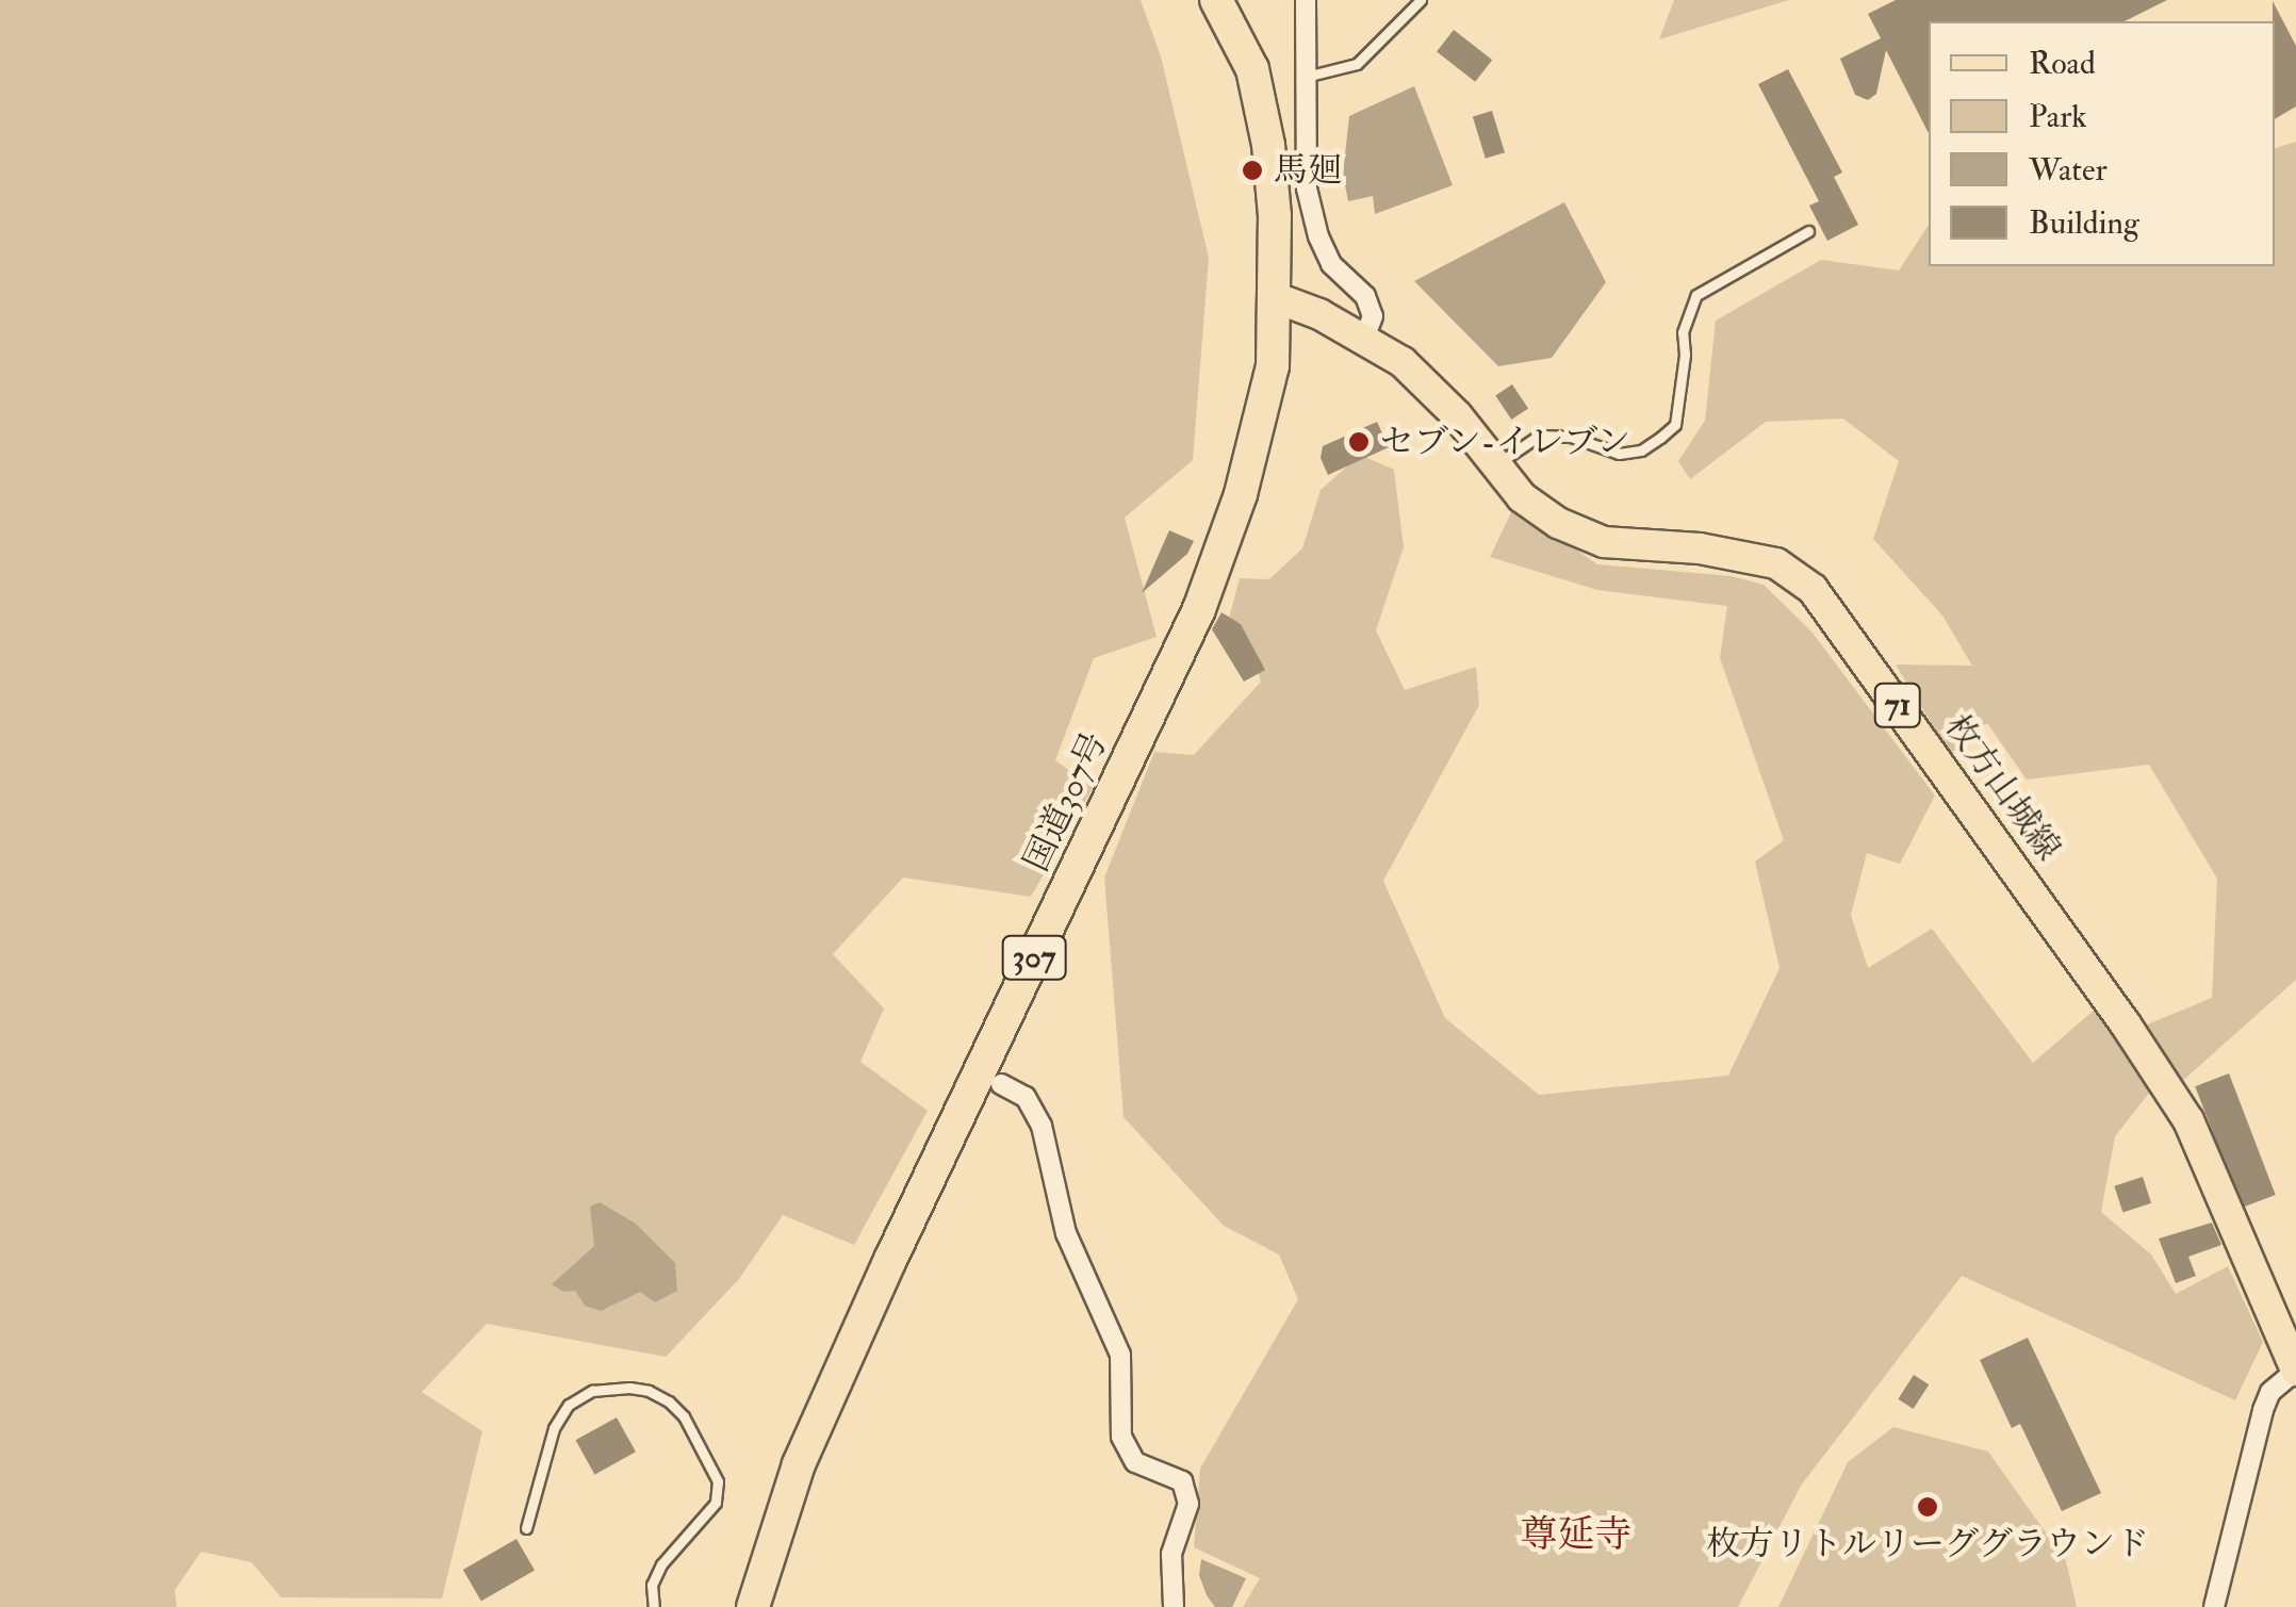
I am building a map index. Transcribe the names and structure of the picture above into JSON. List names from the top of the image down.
{
  "streets": {
    "highway": ["国道307号", "307"],
    "main road": ["71", "枚方山城線"]
  },
  "crossings": [
    ["枚方山城線", "国道307号"]
  ],
  "districts": ["尊延寺"],
  "places": ["馬廻", "セブン-イレブン", "枚方リトルリーググラウンド"],
  "legend": [
    "Road",
    "Park",
    "Water",
    "Building"
  ]
}
